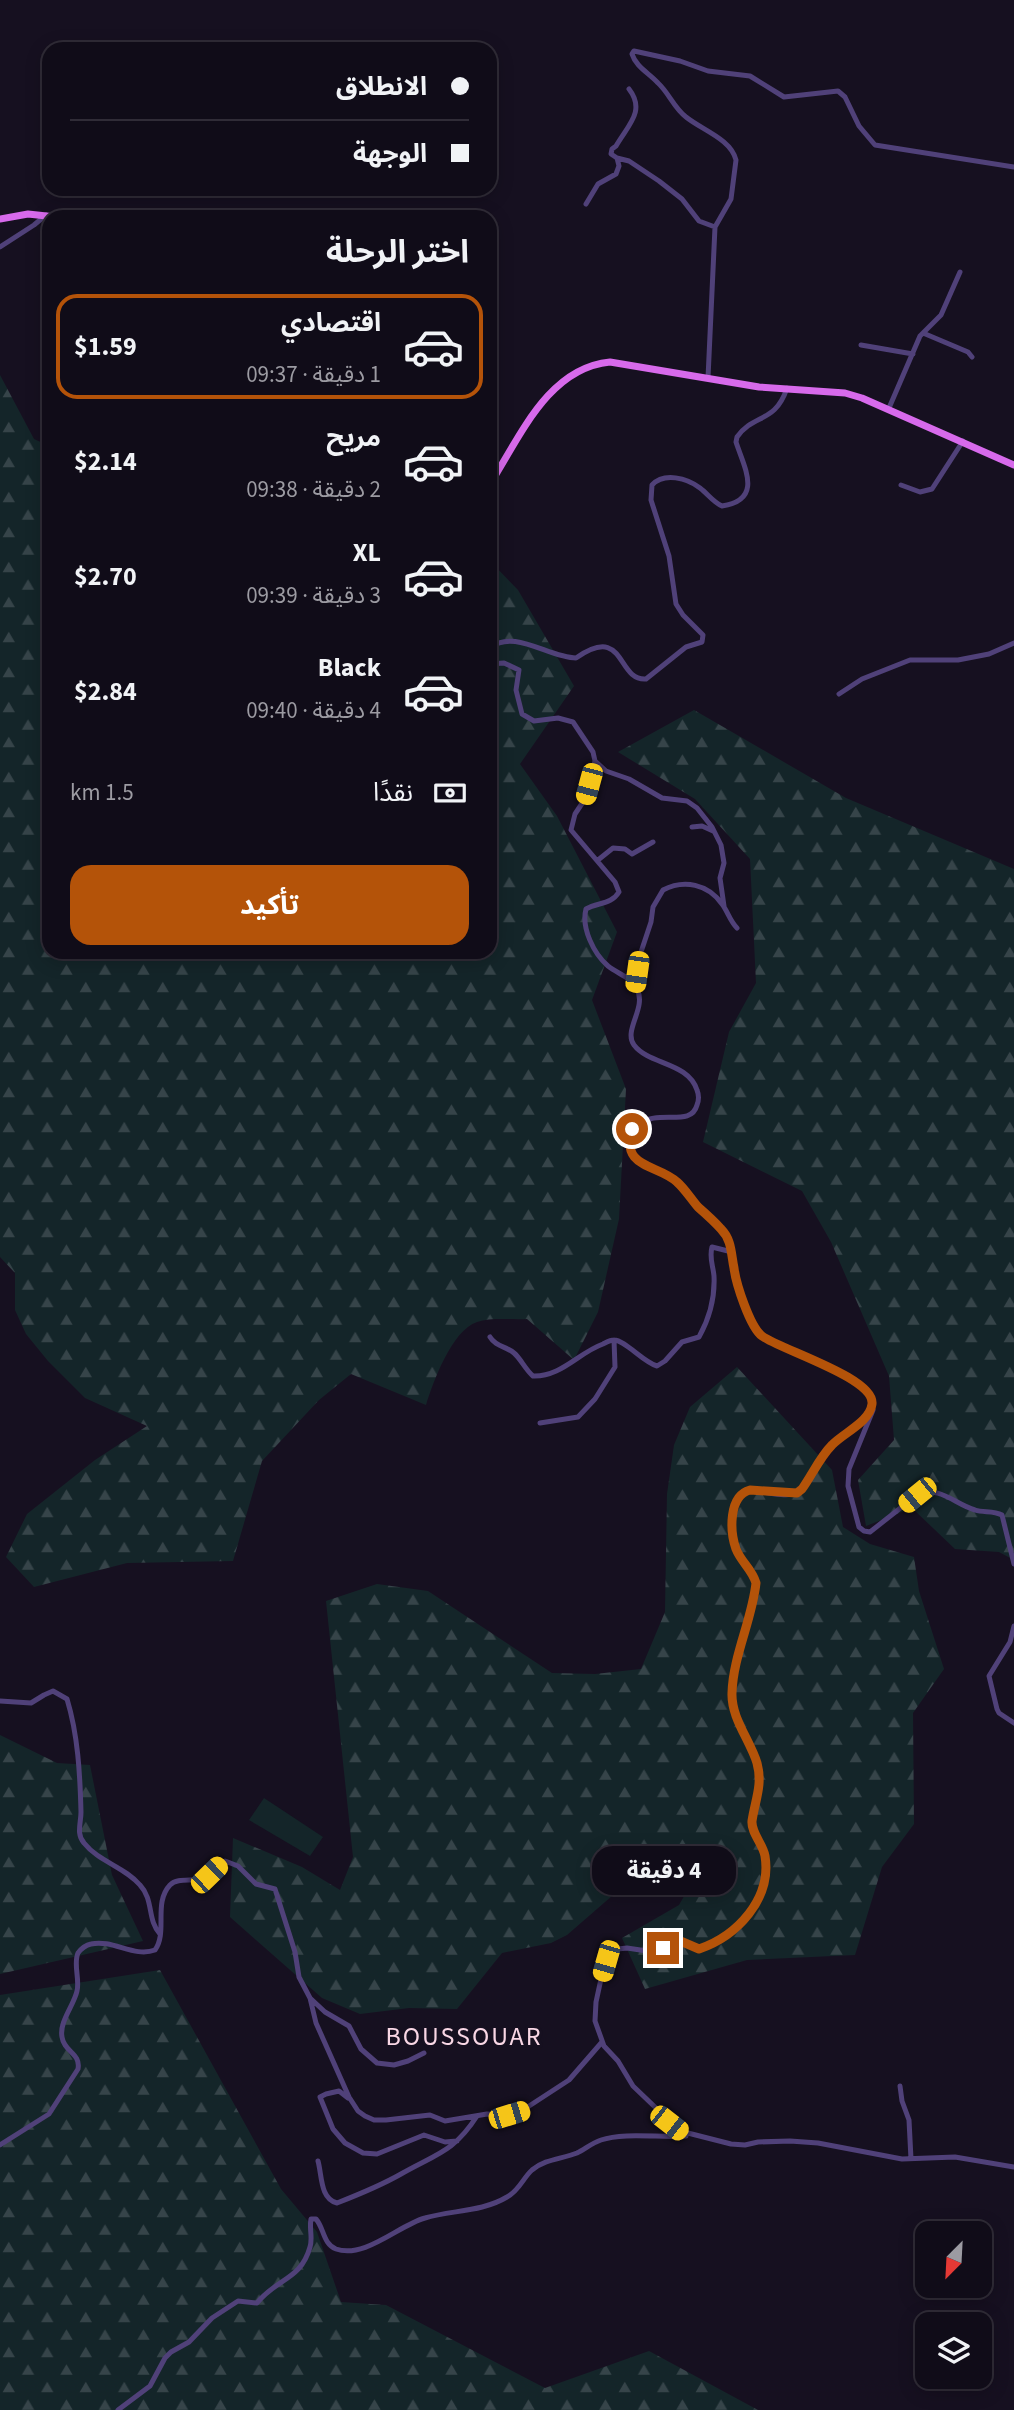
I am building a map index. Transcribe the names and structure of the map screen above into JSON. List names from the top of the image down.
{
  "districts": ["BOUSSOUAR"],
  "north": "bottom left",
  "page": {
    "banner": ["الانطلاق", "الوجهة"],
    "heading": "اختر الرحلة",
    "list": [
      {
        "name": "اقتصادي",
        "note": "1 دقيقة · 09:37",
        "value": "$1.59"
      },
      {
        "name": "مريح",
        "note": "2 دقيقة · 09:38",
        "value": "$2.14"
      },
      {
        "name": "XL",
        "note": "3 دقيقة · 09:39",
        "value": "$2.70"
      },
      {
        "name": "Black",
        "note": "4 دقيقة · 09:40",
        "value": "$2.84"
      }
    ],
    "pay": ["نقدًا", "1.5 km"],
    "buttons": "تأكيد",
    "bubble": "4 دقيقة"
  }
}
